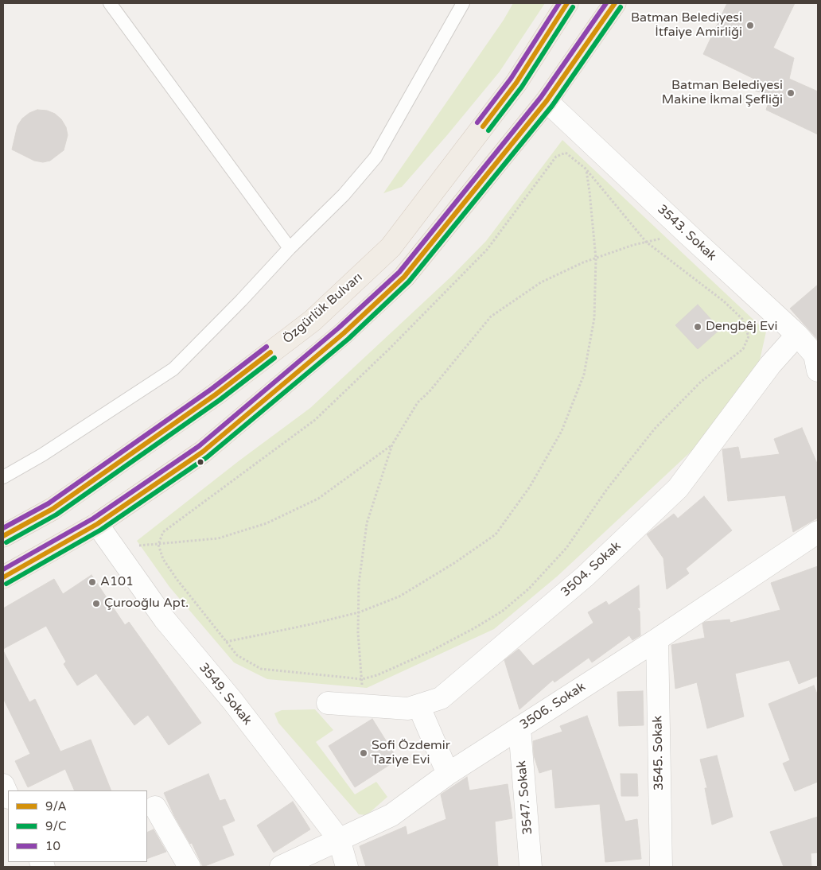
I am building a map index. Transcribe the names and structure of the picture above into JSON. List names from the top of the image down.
{
  "streets": {
    "main road": ["Özgürlük Bulvarı"],
    "street": [
      "3543. Sokak",
      "3504. Sokak",
      "3549. Sokak",
      "3506. Sokak",
      "3545. Sokak",
      "3547. Sokak"
    ]
  },
  "crossings": [
    ["3543. Sokak", "3504. Sokak"],
    ["3549. Sokak", "3506. Sokak"],
    ["3506. Sokak", "3545. Sokak"],
    ["3506. Sokak", "3547. Sokak"]
  ],
  "places": [
    "Batman Belediyesi İtfaiye Amirliği",
    "Batman Belediyesi Makine İkmal Şefliği",
    "Dengbêj Evi",
    "A101",
    "Çurooğlu Apt.",
    "Sofi Özdemir Taziye Evi"
  ],
  "lines": ["transit line 9/A", "transit line 10", "transit line 9/C"],
  "legend": ["9/A", "9/C", "10"]
}
